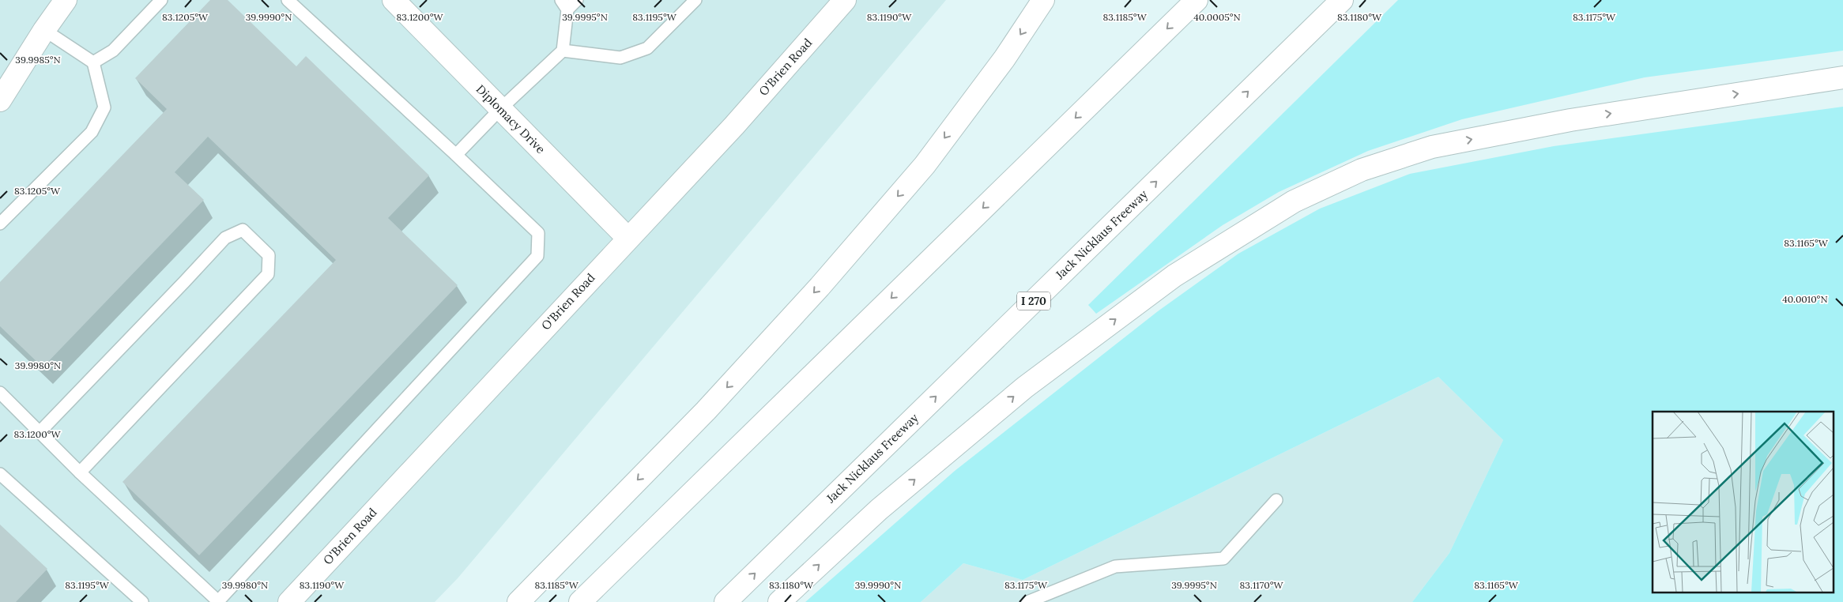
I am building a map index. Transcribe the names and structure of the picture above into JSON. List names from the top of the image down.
{
  "streets": {
    "main road": [
      "O'Brien Road",
      "Diplomacy Drive",
      "Jack Nicklaus Freeway",
      "I 270"
    ]
  },
  "crossings": [
    ["O'Brien Road", "Diplomacy Drive"]
  ],
  "coordinates": [
    "39.9990°N",
    "39.9995°N",
    "40.0005°N",
    "83.1205°W",
    "83.1200°W",
    "83.1195°W",
    "83.1190°W",
    "83.1185°W",
    "83.1180°W",
    "83.1175°W",
    "39.9985°N",
    "83.1165°W",
    "40.0010°N",
    "39.9980°N",
    "83.1170°W"
  ]
}
